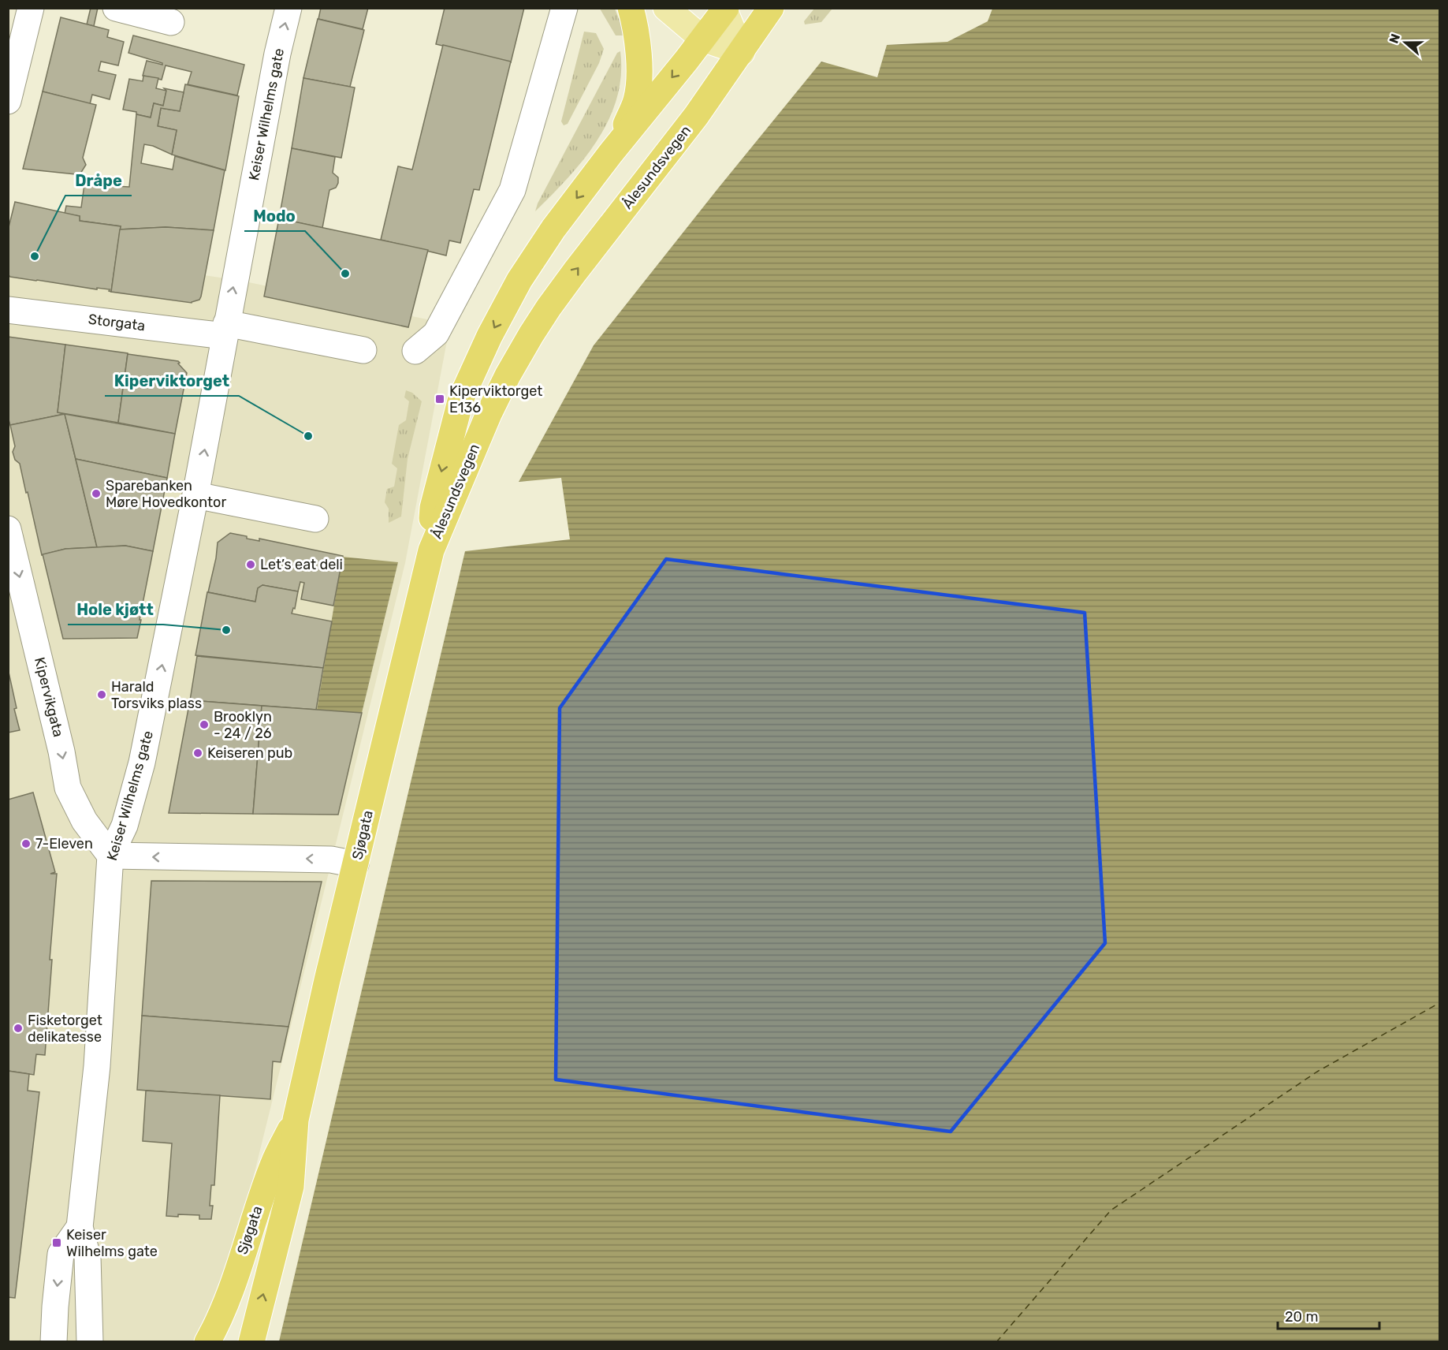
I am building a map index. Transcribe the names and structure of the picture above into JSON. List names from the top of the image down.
{
  "streets": {
    "highway": ["Ålesundsvegen", "Sjøgata"],
    "street": ["Keiser Wilhelms gate", "Storgata", "Kipervikgata"]
  },
  "crossings": [
    ["Keiser Wilhelms gate", "Storgata"],
    ["Keiser Wilhelms gate", "Kipervikgata"],
    ["Ålesundsvegen", "Sjøgata"]
  ],
  "one_way": ["Kipervikgata"],
  "places": {
    "other": [
      "Dråpe",
      "Modo",
      "Kiperviktorget",
      "Sparebanken Møre Hovedkontor",
      "Let’s eat deli",
      "Hole kjøtt",
      "Harald Torsviks plass",
      "Brooklyn - 24 / 26",
      "Keiseren pub",
      "7-Eleven",
      "Fisketorget delikatesse"
    ],
    "transit": ["Kiperviktorget E136", "Keiser Wilhelms gate"]
  },
  "scale_bar": "20 m",
  "north": "left"
}
